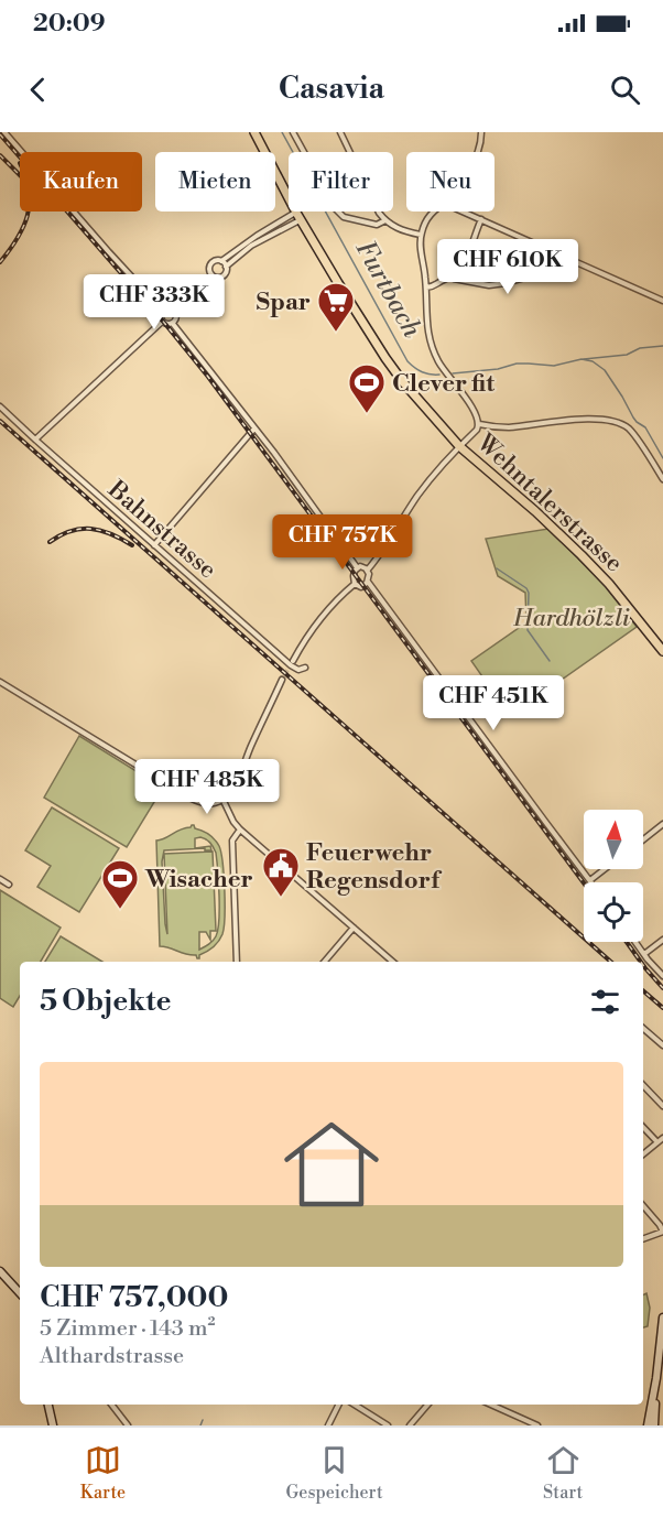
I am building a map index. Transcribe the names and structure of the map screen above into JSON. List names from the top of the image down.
{
  "streets": {
    "main road": ["Wehntalerstrasse"],
    "street": ["Bahnstrasse"]
  },
  "water": ["Furtbach"],
  "parks": ["Hardhölzli"],
  "places": {
    "supermarket": ["Spar"],
    "sports": ["Clever fit", "Wisacher"],
    "public building": ["Feuerwehr Regensdorf"]
  },
  "north": "top",
  "page": {
    "status": "20:09",
    "header": "Casavia",
    "chip": [
      "Kaufen",
      "Mieten",
      "Filter",
      "Neu"
    ],
    "price": [
      "CHF 610K",
      "CHF 333K",
      "CHF 757K",
      "CHF 451K",
      "CHF 485K"
    ],
    "heading": "5 Objekte",
    "list": [
      {
        "name": "CHF 757,000",
        "note": "5 Zimmer · 143 m² · Althardstrasse"
      }
    ],
    "tabs": ["Karte", "Gespeichert", "Start"]
  }
}
